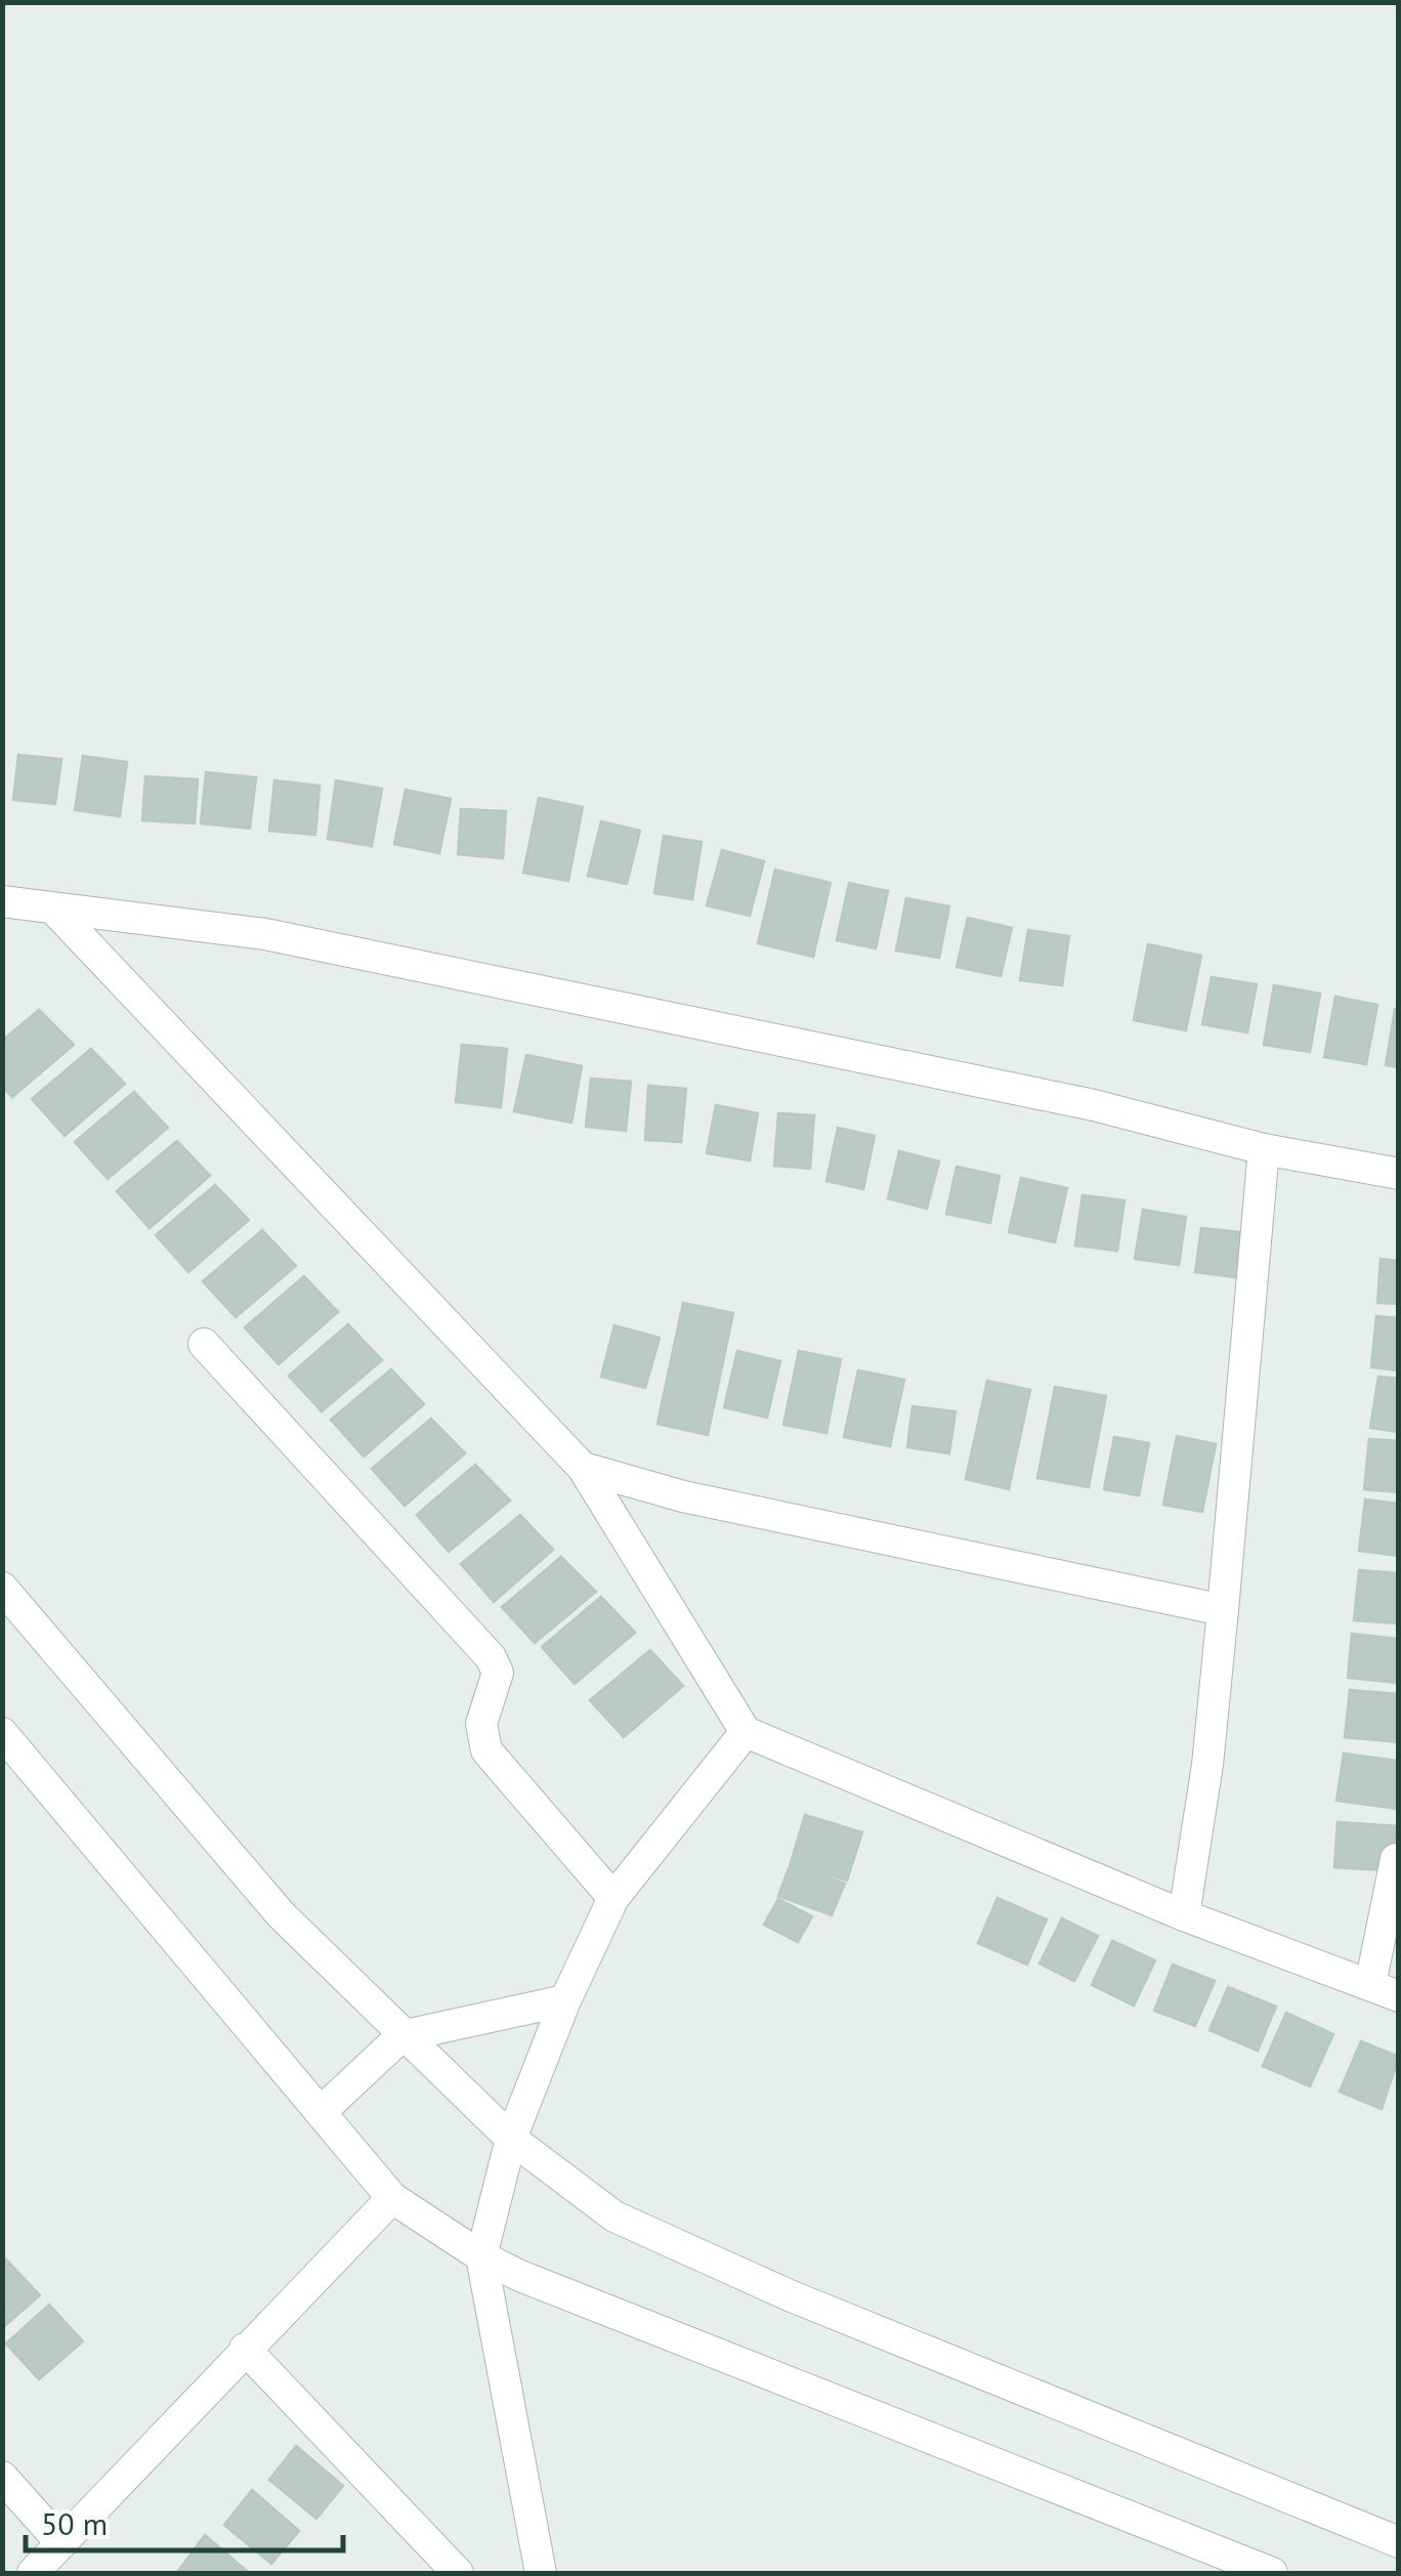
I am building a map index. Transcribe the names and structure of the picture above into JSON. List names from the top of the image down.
{
  "scale_bar": "50 m"
}
